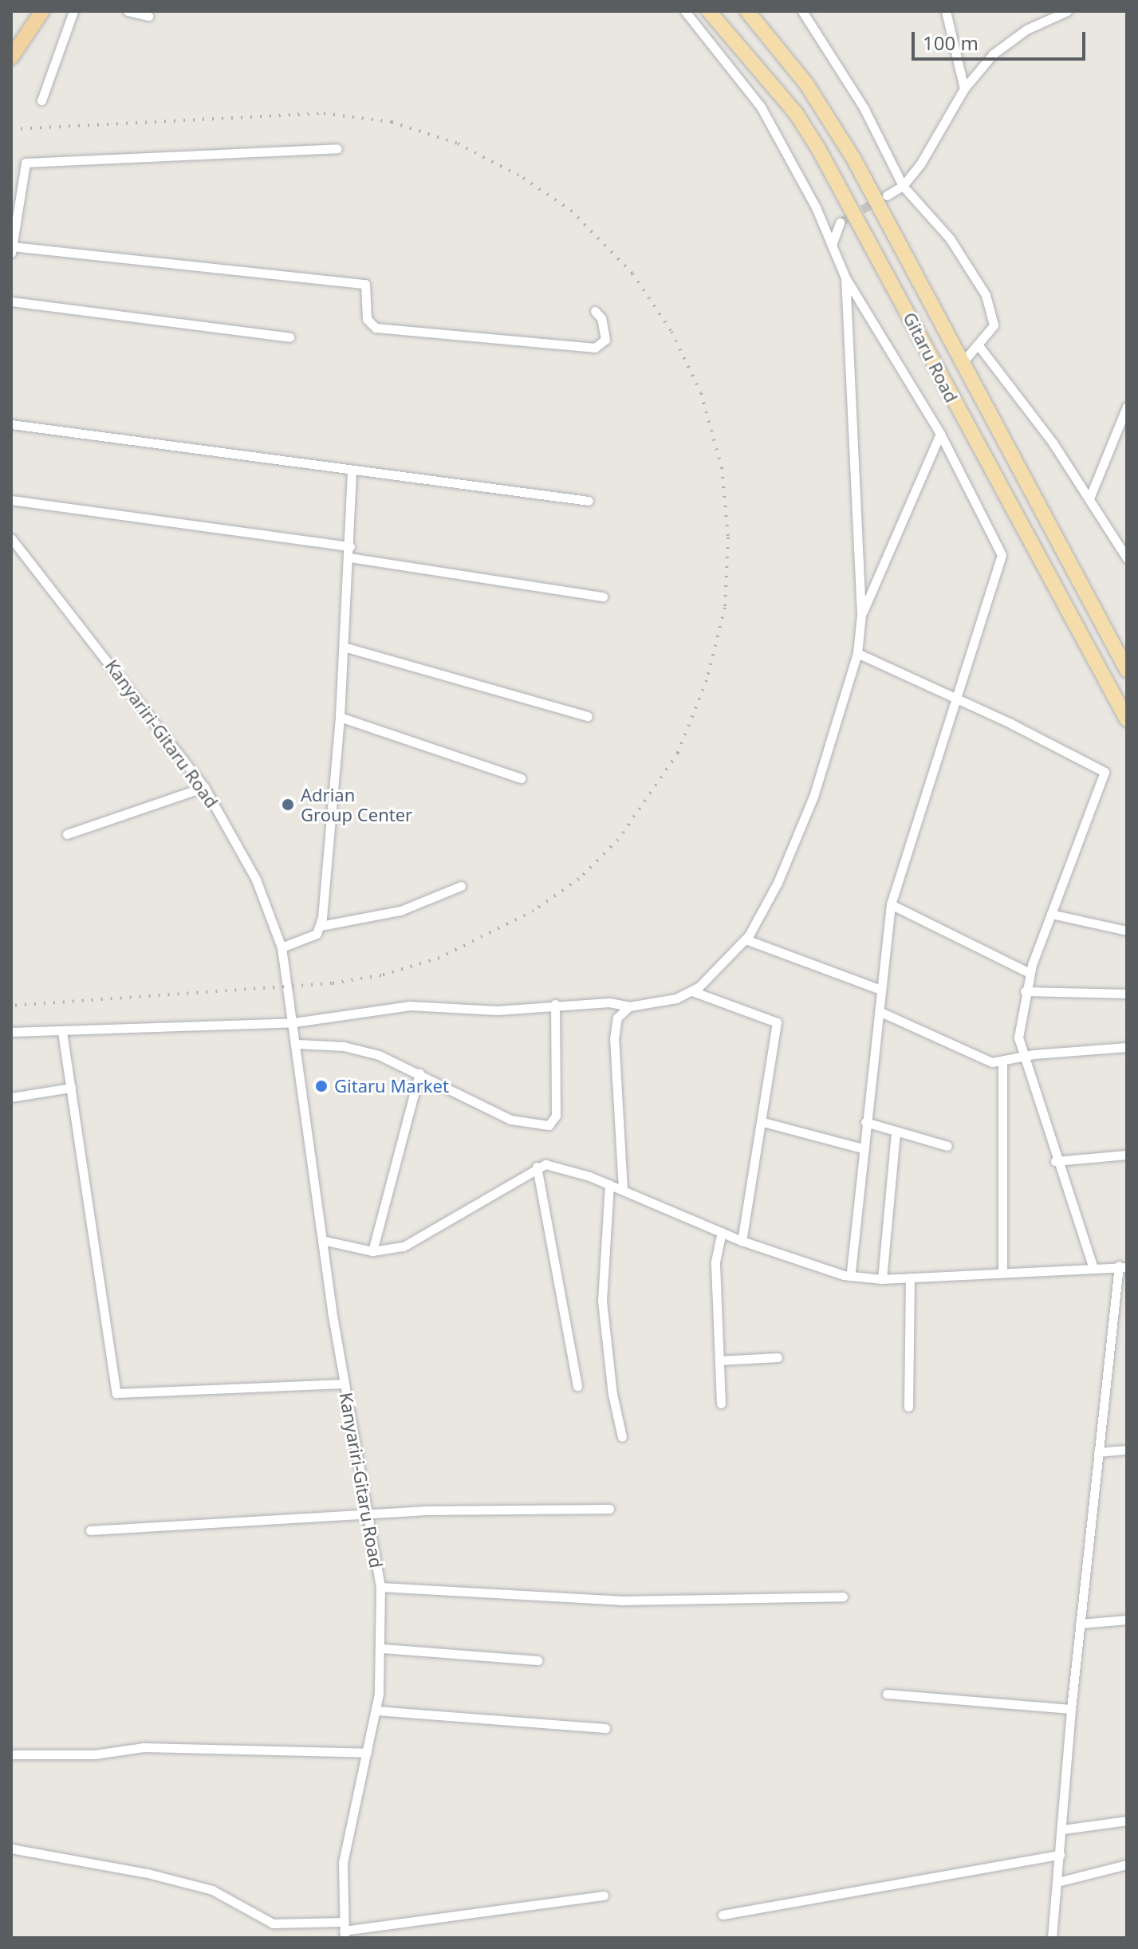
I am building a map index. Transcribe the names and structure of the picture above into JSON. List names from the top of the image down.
{
  "streets": {
    "main road": ["Gitaru Road"],
    "street": ["Kanyariri-Gitaru Road"]
  },
  "places": ["Adrian Group Center", "Gitaru Market"],
  "scale_bar": "100 m"
}
